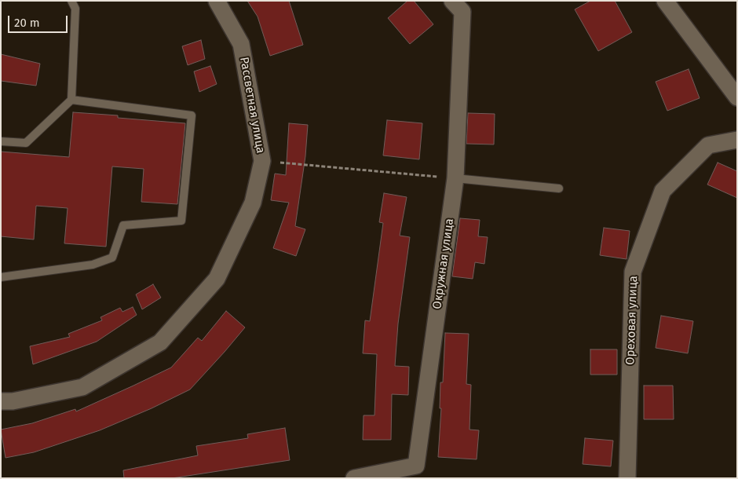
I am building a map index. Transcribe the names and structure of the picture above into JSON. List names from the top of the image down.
{
  "streets": {
    "street": ["Рассветная улица", "Окружная улица", "Ореховая улица"]
  },
  "scale_bar": "20 m"
}
